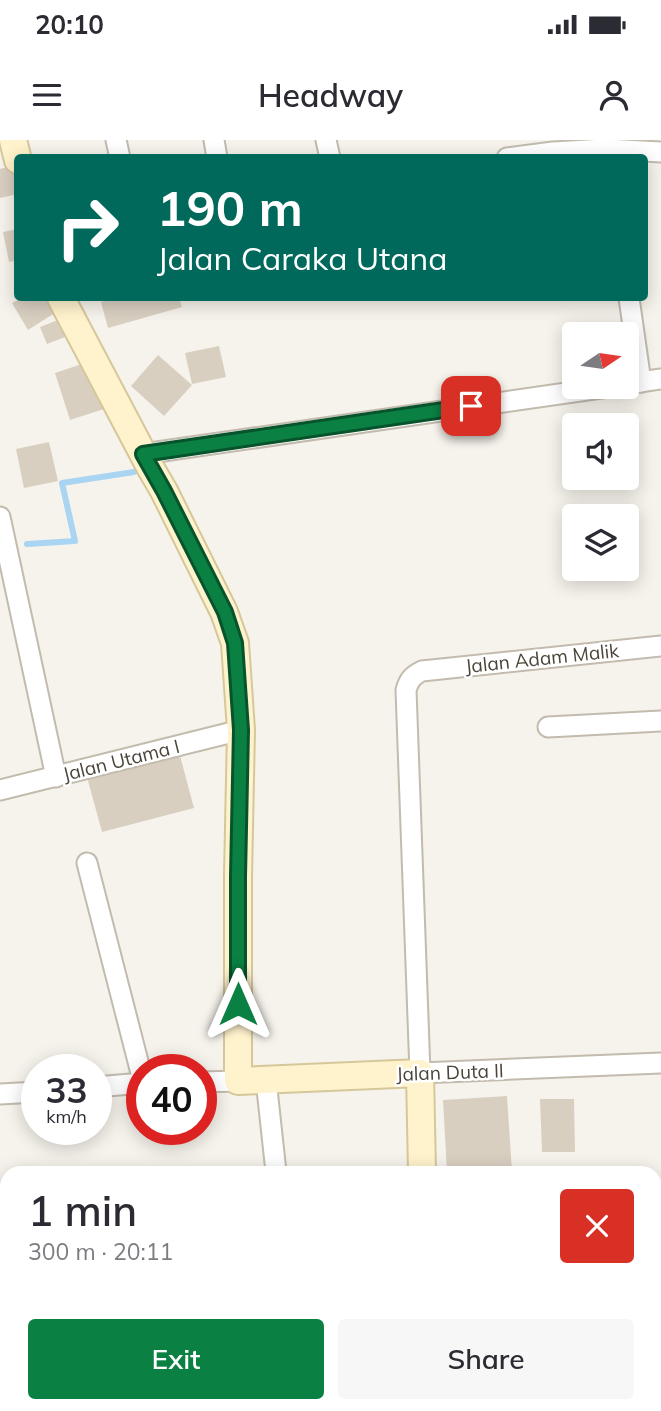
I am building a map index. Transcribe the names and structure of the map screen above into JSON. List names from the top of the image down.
{
  "streets": {
    "street": ["Jalan Adam Malik", "Jalan Utama I", "Jalan Duta II"]
  },
  "crossings": [
    ["Jalan Adam Malik", "Jalan Duta II"]
  ],
  "north": "right",
  "page": {
    "status": "20:10",
    "header": "Headway",
    "turn": ["190 m", "Jalan Caraka Utana"],
    "speed": "33 km/h",
    "limit": "40",
    "heading": ["1 min", "300 m · 20:11"],
    "buttons": ["Exit", "Share"]
  }
}
